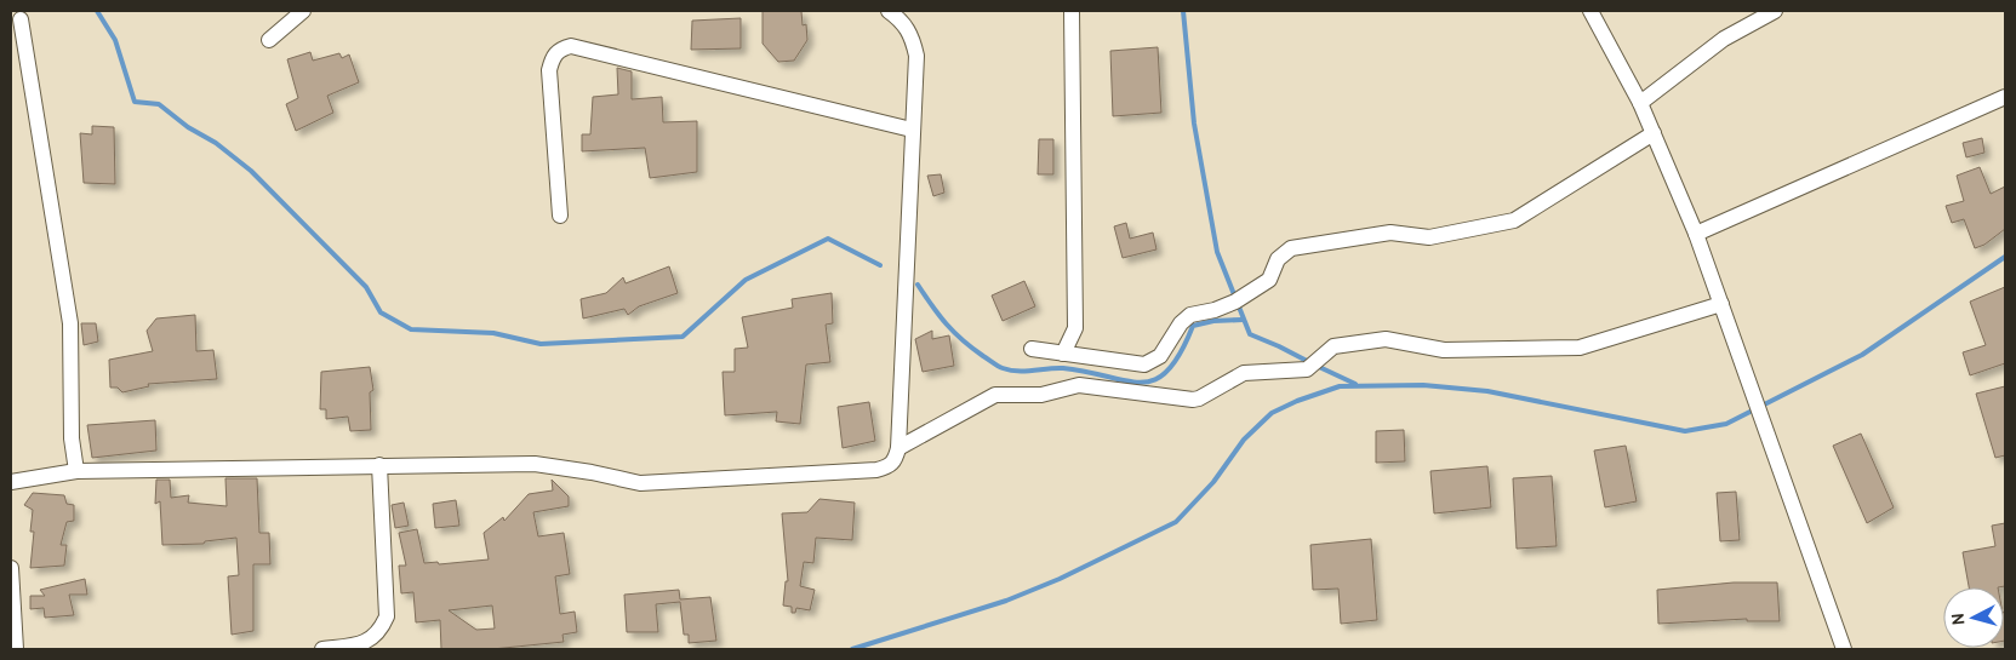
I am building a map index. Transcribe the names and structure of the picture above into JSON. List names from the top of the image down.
{
  "north": "left"
}
